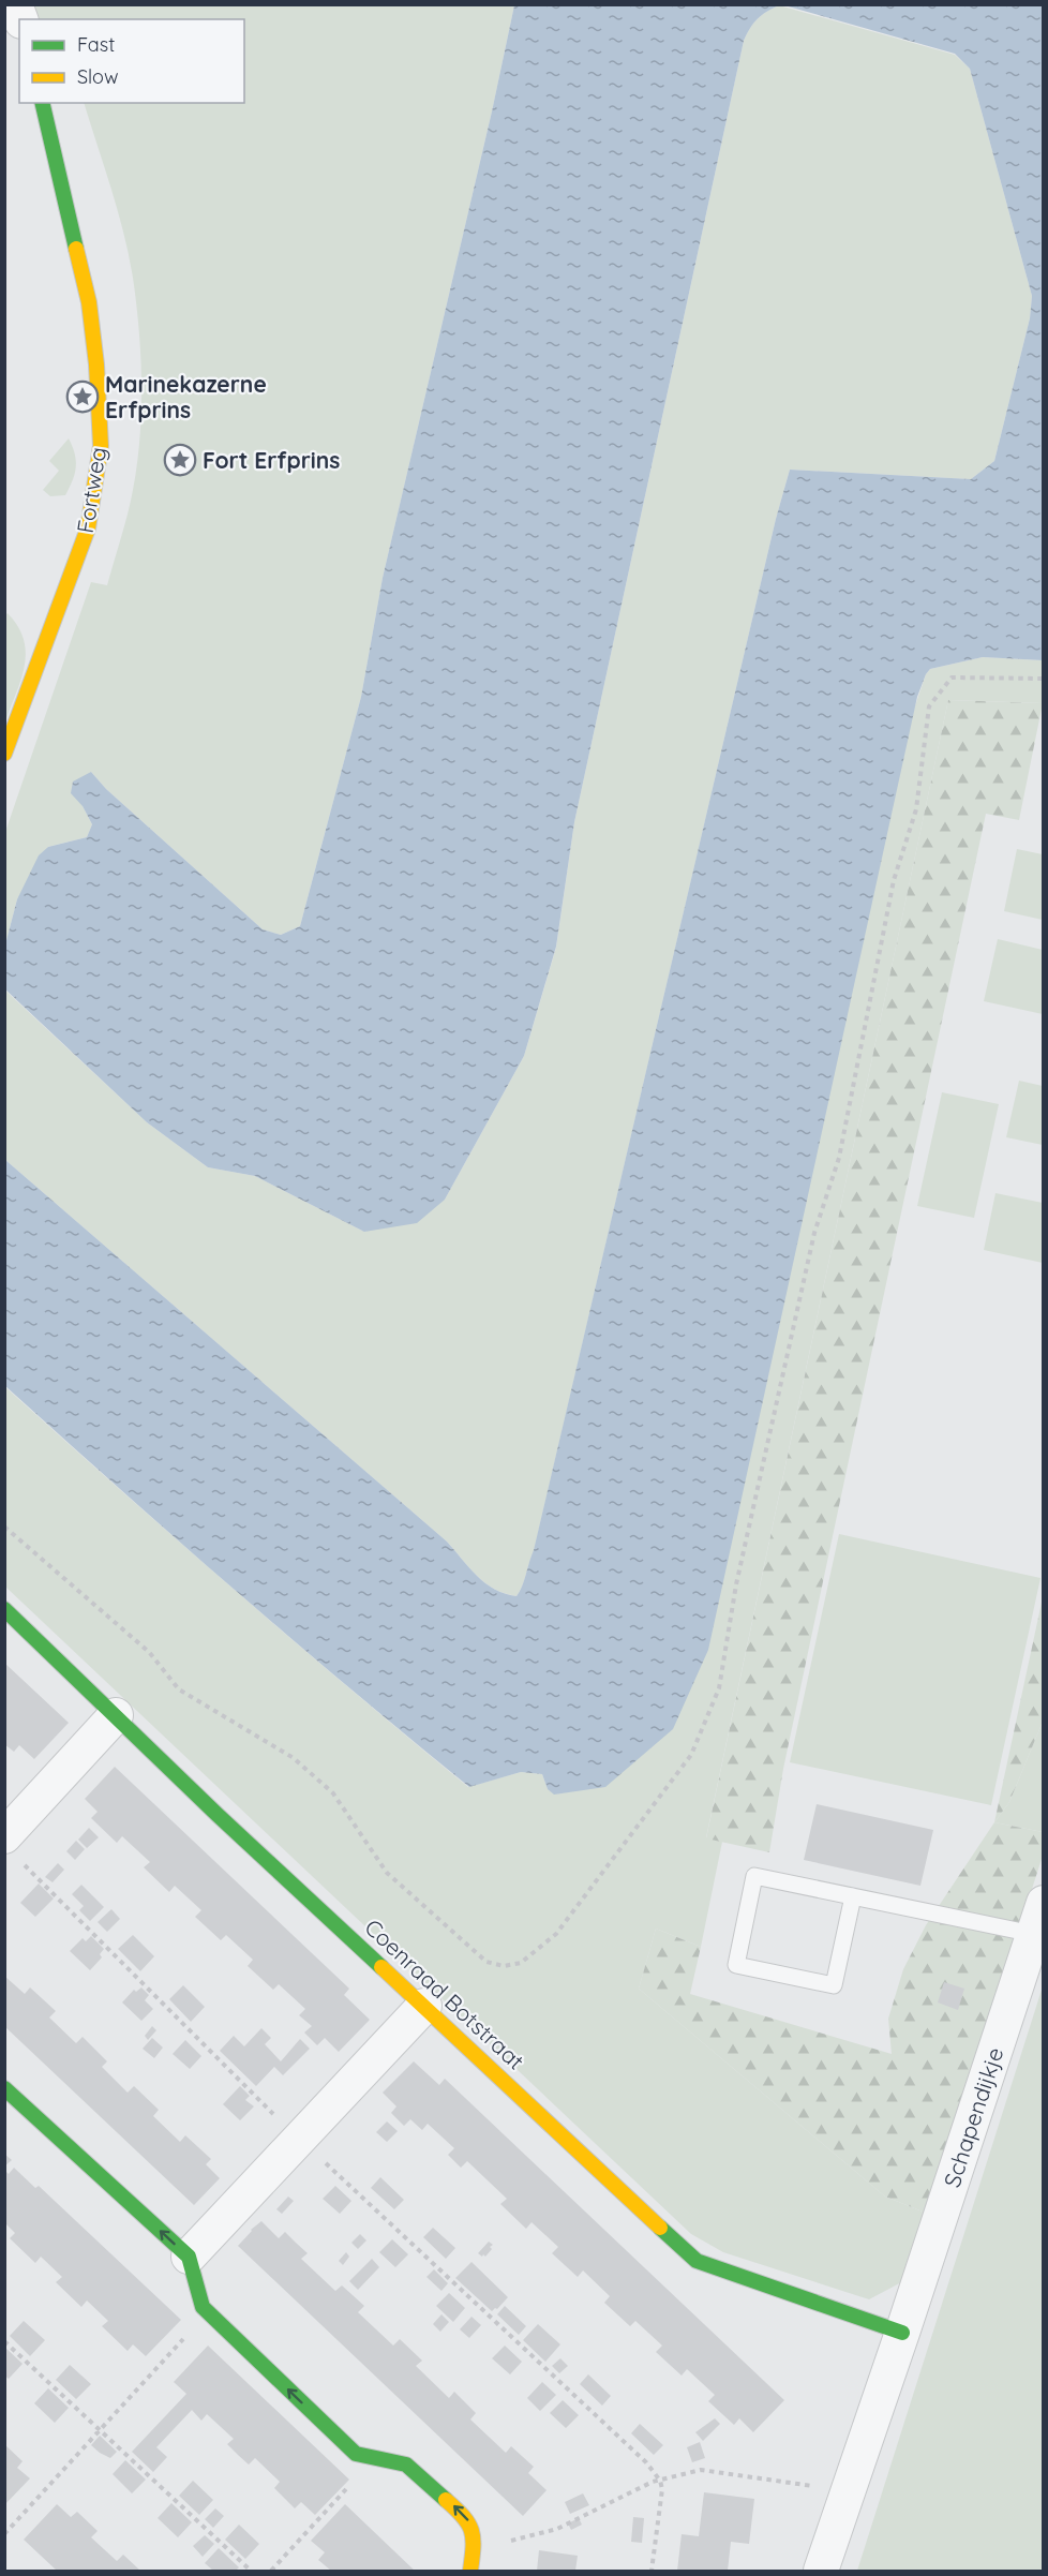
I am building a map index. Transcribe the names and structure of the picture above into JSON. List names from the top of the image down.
{
  "streets": {
    "street": ["Fortweg", "Coenraad Botstraat", "Schapendijkje"]
  },
  "crossings": [
    ["Coenraad Botstraat", "Schapendijkje"]
  ],
  "places": {
    "place": ["Marinekazerne Erfprins", "Fort Erfprins"]
  },
  "legend": ["Fast", "Slow"]
}
